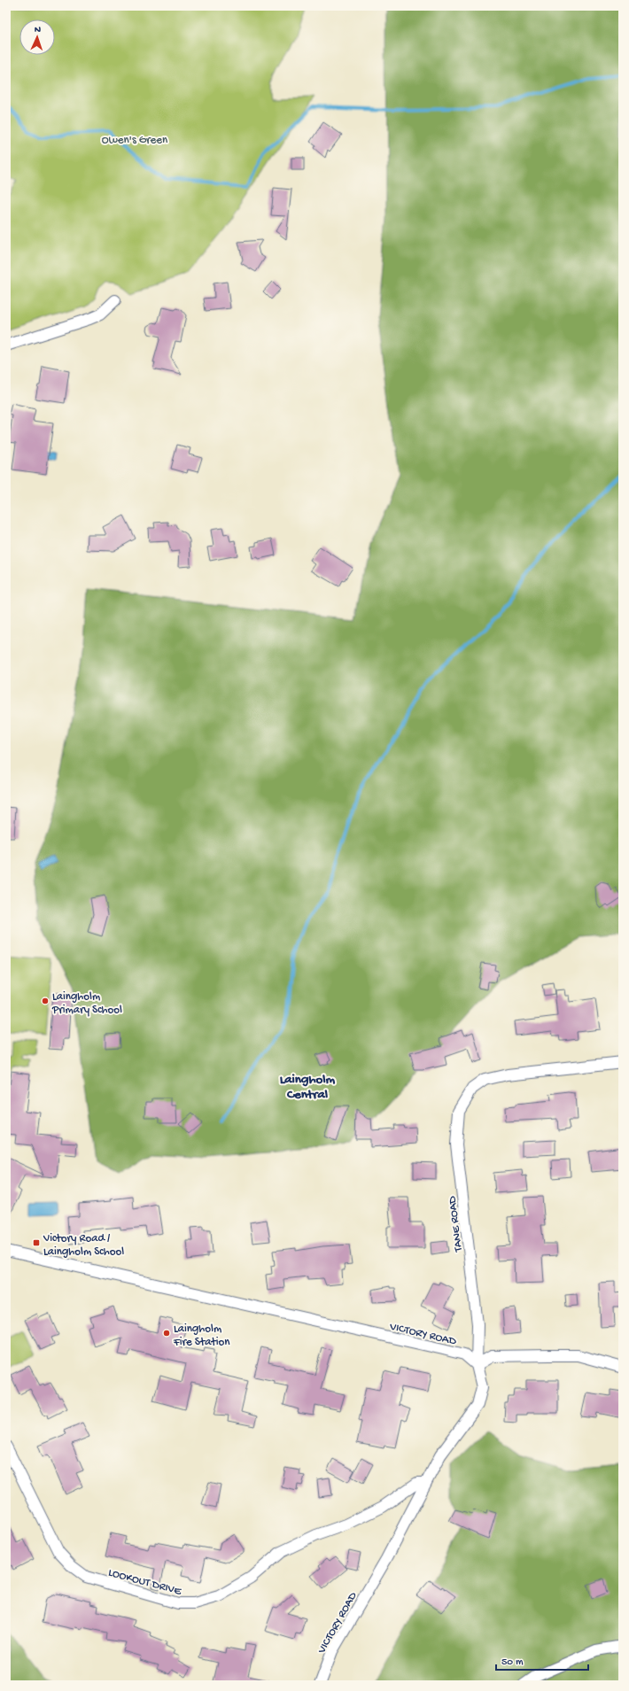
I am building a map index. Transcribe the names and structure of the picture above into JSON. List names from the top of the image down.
{
  "streets": {
    "street": ["TANE ROAD", "VICTORY ROAD", "LOOKOUT DRIVE"]
  },
  "crossings": [
    ["TANE ROAD", "VICTORY ROAD"],
    ["VICTORY ROAD", "LOOKOUT DRIVE"]
  ],
  "districts": ["Laingholm Central"],
  "parks": ["Owen's Green"],
  "places": {
    "other": ["Laingholm Primary School", "Laingholm Fire Station"],
    "transit": ["Victory Road / Laingholm School"]
  },
  "scale_bar": "50 m",
  "north": "top"
}
